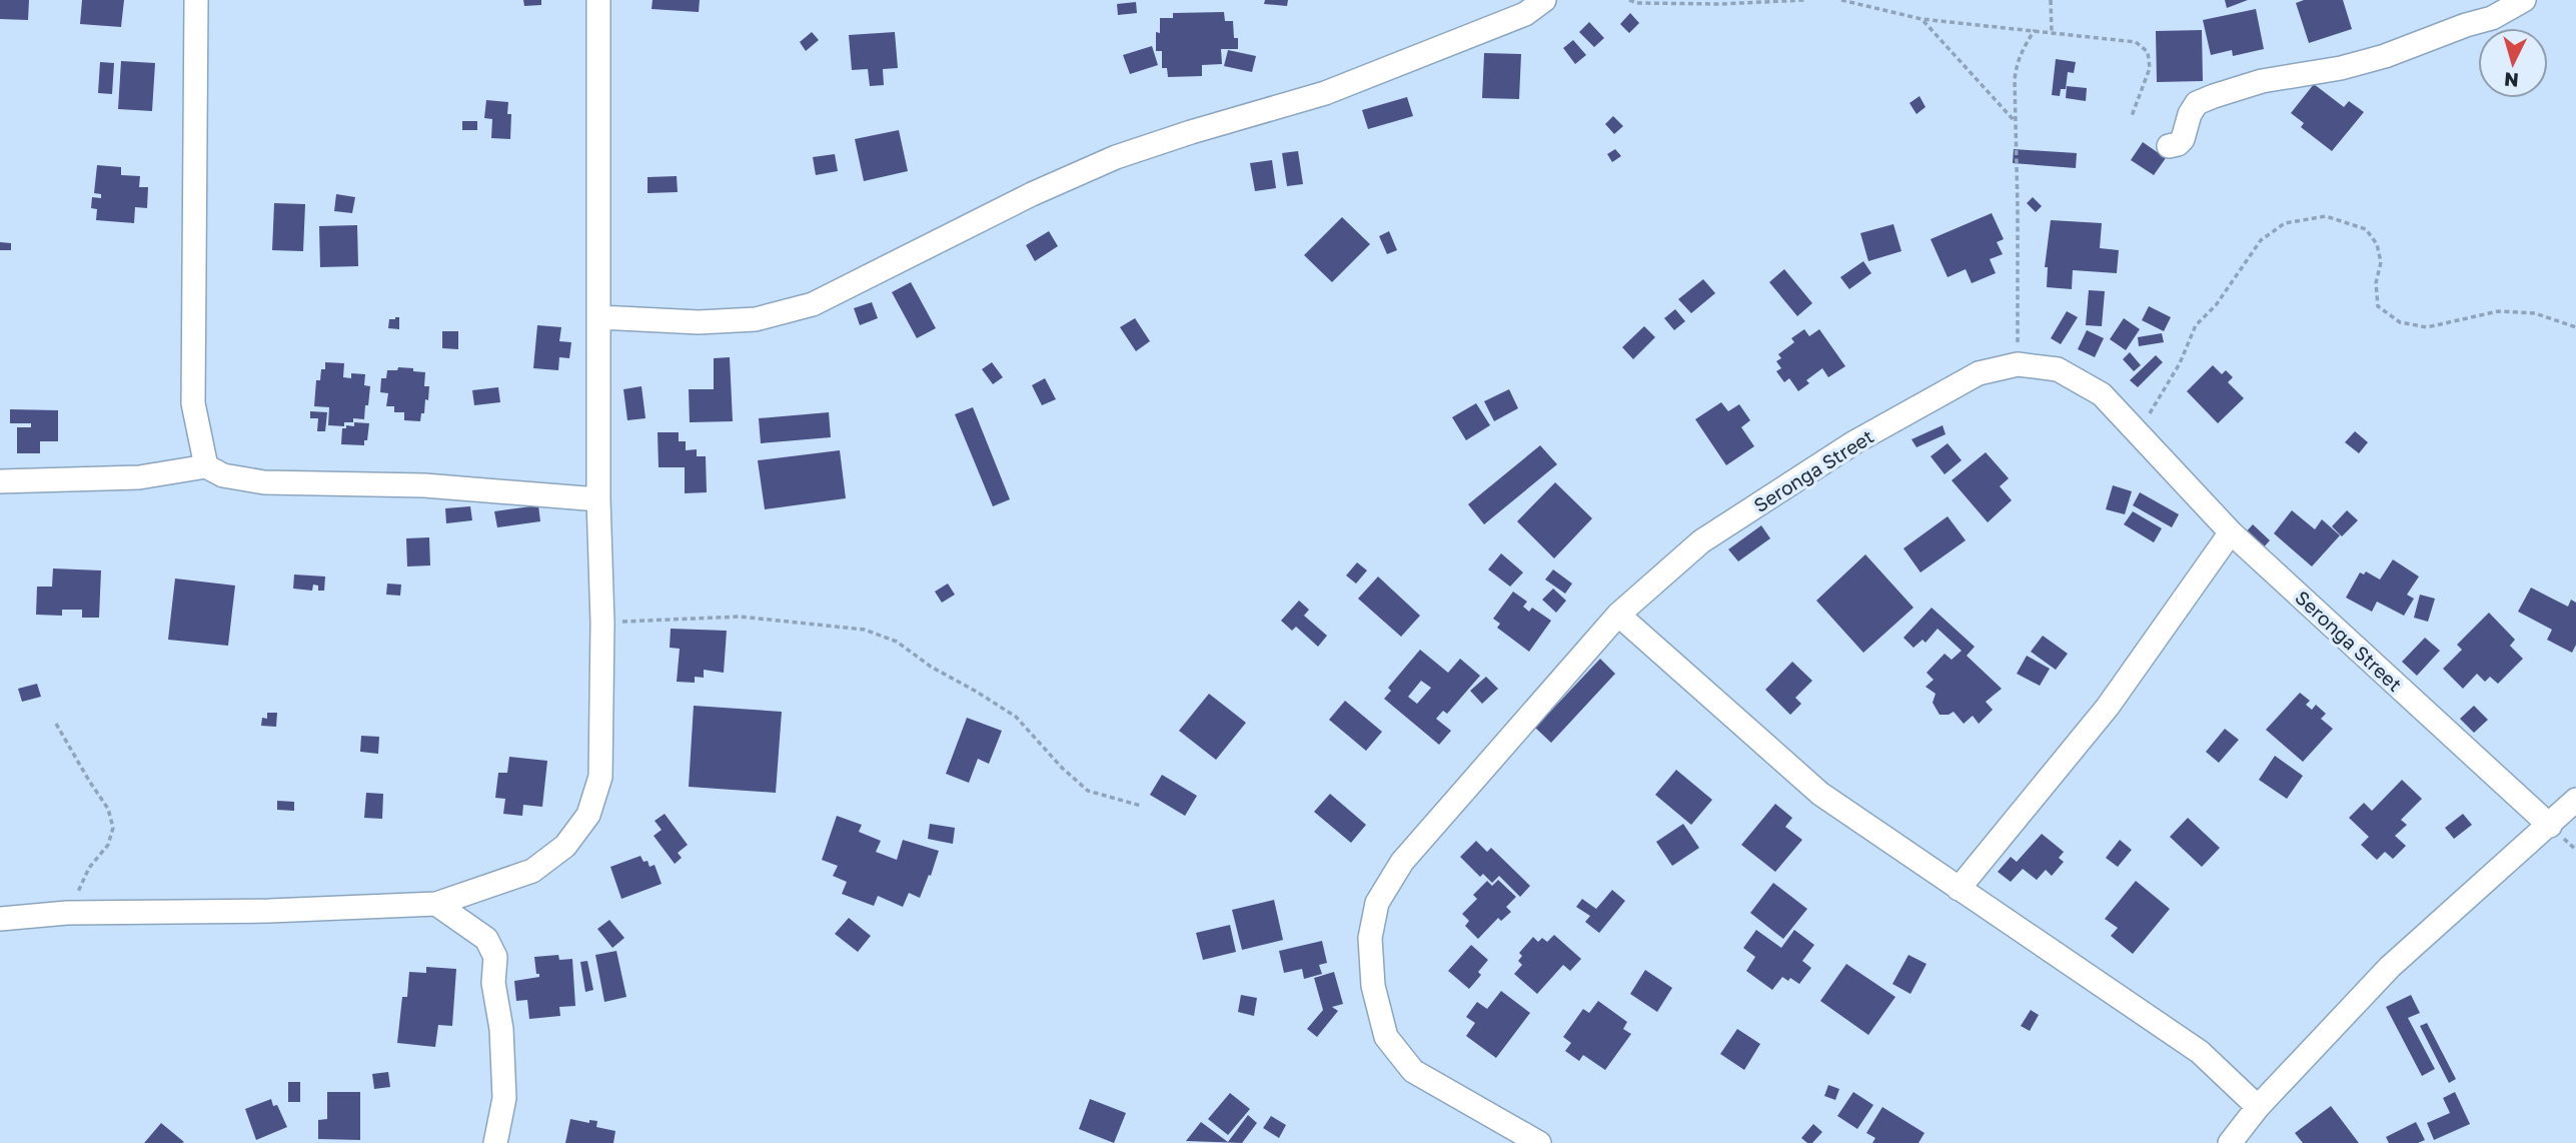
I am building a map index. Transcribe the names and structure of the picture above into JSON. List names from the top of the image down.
{
  "streets": {
    "street": ["Seronga Street"]
  },
  "north": "bottom"
}
